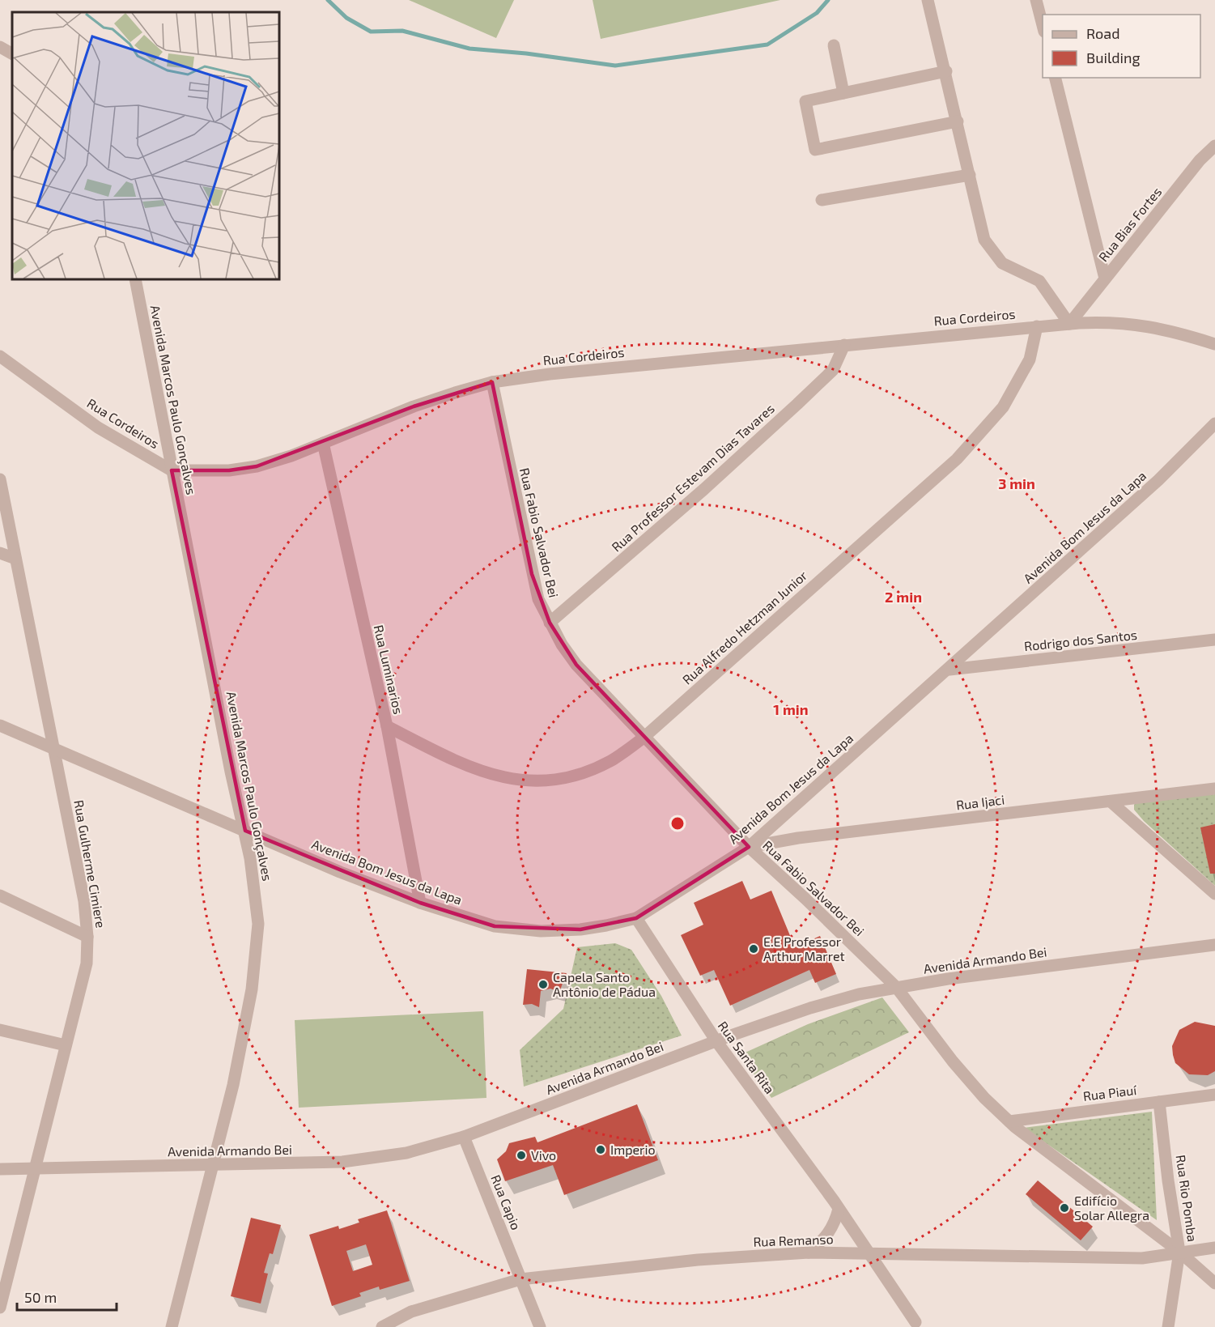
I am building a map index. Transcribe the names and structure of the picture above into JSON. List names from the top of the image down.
{
  "streets": {
    "street": [
      "Rua Bias Fortes",
      "Rua Cordeiros",
      "Avenida Marcos Paulo Gonçalves",
      "Rua Professor Estevam Dias Tavares",
      "Avenida Bom Jesus da Lapa",
      "Rua Fabio Salvador Bei",
      "Rua Alfredo Hetzman Junior",
      "Rodrigo dos Santos",
      "Rua Luminarios",
      "Rua Ijaci",
      "Rua Gulherme Cimiere",
      "Avenida Armando Bei",
      "Rua Santa Rita",
      "Rua Piauí",
      "Rua Rio Pomba",
      "Rua Capio",
      "Rua Remanso"
    ]
  },
  "crossings": [
    ["Rua Bias Fortes", "Rua Cordeiros"],
    ["Rua Cordeiros", "Avenida Marcos Paulo Gonçalves"],
    ["Rua Cordeiros", "Rua Professor Estevam Dias Tavares"],
    ["Rua Cordeiros", "Rua Fabio Salvador Bei"],
    ["Rua Cordeiros", "Rua Alfredo Hetzman Junior"],
    ["Rua Cordeiros", "Rua Luminarios"],
    ["Avenida Marcos Paulo Gonçalves", "Avenida Bom Jesus da Lapa"],
    ["Avenida Marcos Paulo Gonçalves", "Avenida Armando Bei"],
    ["Rua Professor Estevam Dias Tavares", "Rua Fabio Salvador Bei"],
    ["Avenida Bom Jesus da Lapa", "Rua Fabio Salvador Bei"],
    ["Avenida Bom Jesus da Lapa", "Rodrigo dos Santos"],
    ["Avenida Bom Jesus da Lapa", "Rua Luminarios"],
    ["Avenida Bom Jesus da Lapa", "Rua Ijaci"],
    ["Avenida Bom Jesus da Lapa", "Rua Gulherme Cimiere"],
    ["Avenida Bom Jesus da Lapa", "Rua Santa Rita"],
    ["Rua Fabio Salvador Bei", "Rua Alfredo Hetzman Junior"],
    ["Rua Fabio Salvador Bei", "Rua Ijaci"],
    ["Rua Fabio Salvador Bei", "Avenida Armando Bei"],
    ["Rua Fabio Salvador Bei", "Rua Piauí"],
    ["Rua Fabio Salvador Bei", "Rua Rio Pomba"],
    ["Rua Fabio Salvador Bei", "Rua Remanso"],
    ["Rua Alfredo Hetzman Junior", "Rua Luminarios"],
    ["Rua Gulherme Cimiere", "Avenida Armando Bei"],
    ["Avenida Armando Bei", "Rua Santa Rita"],
    ["Avenida Armando Bei", "Rua Capio"],
    ["Rua Santa Rita", "Rua Remanso"],
    ["Rua Piauí", "Rua Rio Pomba"],
    ["Rua Rio Pomba", "Rua Remanso"],
    ["Rua Capio", "Rua Remanso"]
  ],
  "places": [
    "E.E Professor Arthur Marret",
    "Capela Santo Antônio de Pádua",
    "Imperio",
    "Vivo",
    "Edifício Solar Allegra"
  ],
  "legend": ["Road", "Building"],
  "scale_bar": "50 m",
  "rings": ["3 min", "2 min", "1 min"]
}
